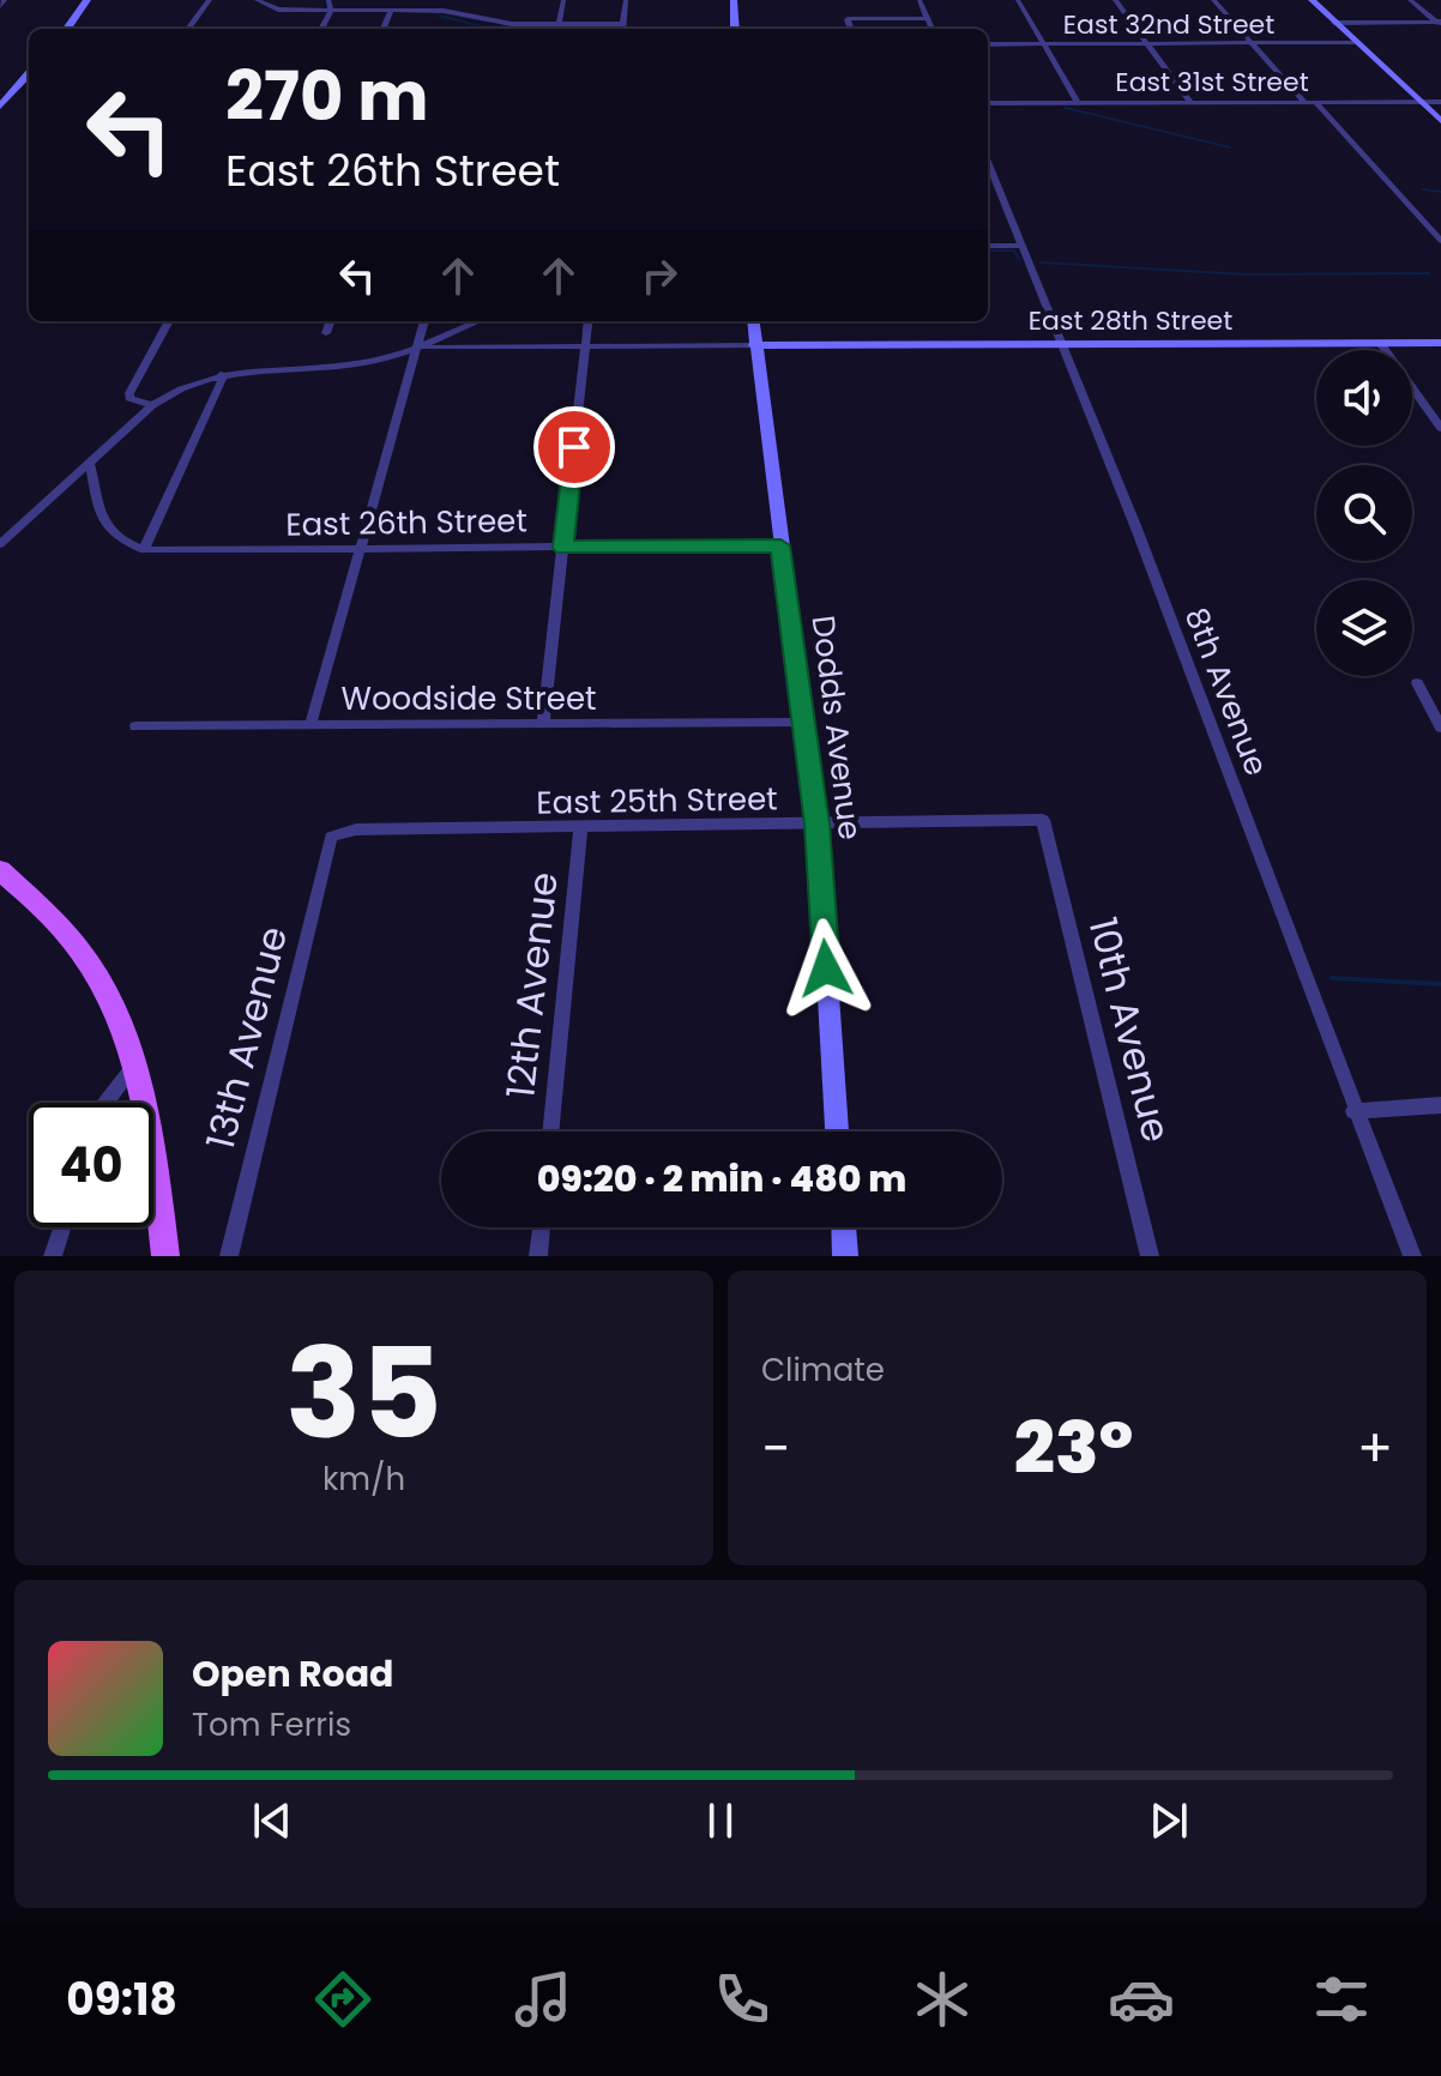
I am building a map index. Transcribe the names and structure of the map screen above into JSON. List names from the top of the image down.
{
  "streets": {
    "street": [
      "East 32nd Street",
      "East 31st Street",
      "East 28th Street",
      "East 26th Street",
      "8th Avenue",
      "Woodside Street",
      "Dodds Avenue",
      "East 25th Street",
      "12th Avenue",
      "10th Avenue",
      "13th Avenue"
    ]
  },
  "crossings": [
    ["East 28th Street", "8th Avenue"],
    ["East 28th Street", "Dodds Avenue"],
    ["East 26th Street", "Dodds Avenue"],
    ["Woodside Street", "Dodds Avenue"],
    ["Dodds Avenue", "East 25th Street"],
    ["East 25th Street", "12th Avenue"],
    ["East 25th Street", "10th Avenue"],
    ["East 25th Street", "13th Avenue"]
  ],
  "page": {
    "turn": ["270 m", "East 26th Street"],
    "limit": "40",
    "trip": "09:20 · 2 min · 480 m",
    "tile": [
      ["35", "km/h"],
      "Climate"
    ],
    "heat": ["−", "23°", "+"],
    "song": ["Open Road", "Tom Ferris"],
    "tabs": "09:18"
  }
}
